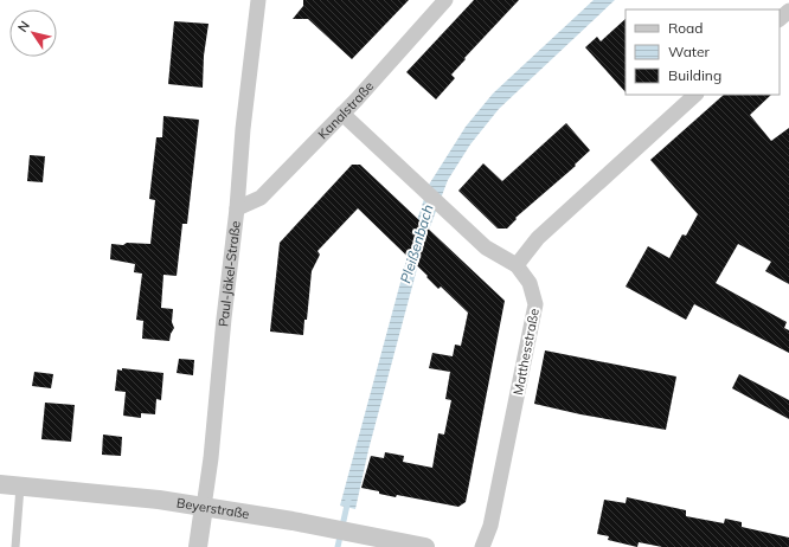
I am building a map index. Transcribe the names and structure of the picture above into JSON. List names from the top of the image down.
{
  "streets": {
    "street": [
      "Kanalstraße",
      "Paul-Jäkel-Straße",
      "Matthesstraße",
      "Beyerstraße"
    ]
  },
  "crossings": [
    ["Kanalstraße", "Paul-Jäkel-Straße"],
    ["Paul-Jäkel-Straße", "Beyerstraße"]
  ],
  "water": ["Pleißenbach"],
  "legend": ["Road", "Water", "Building"],
  "north": "top left"
}
